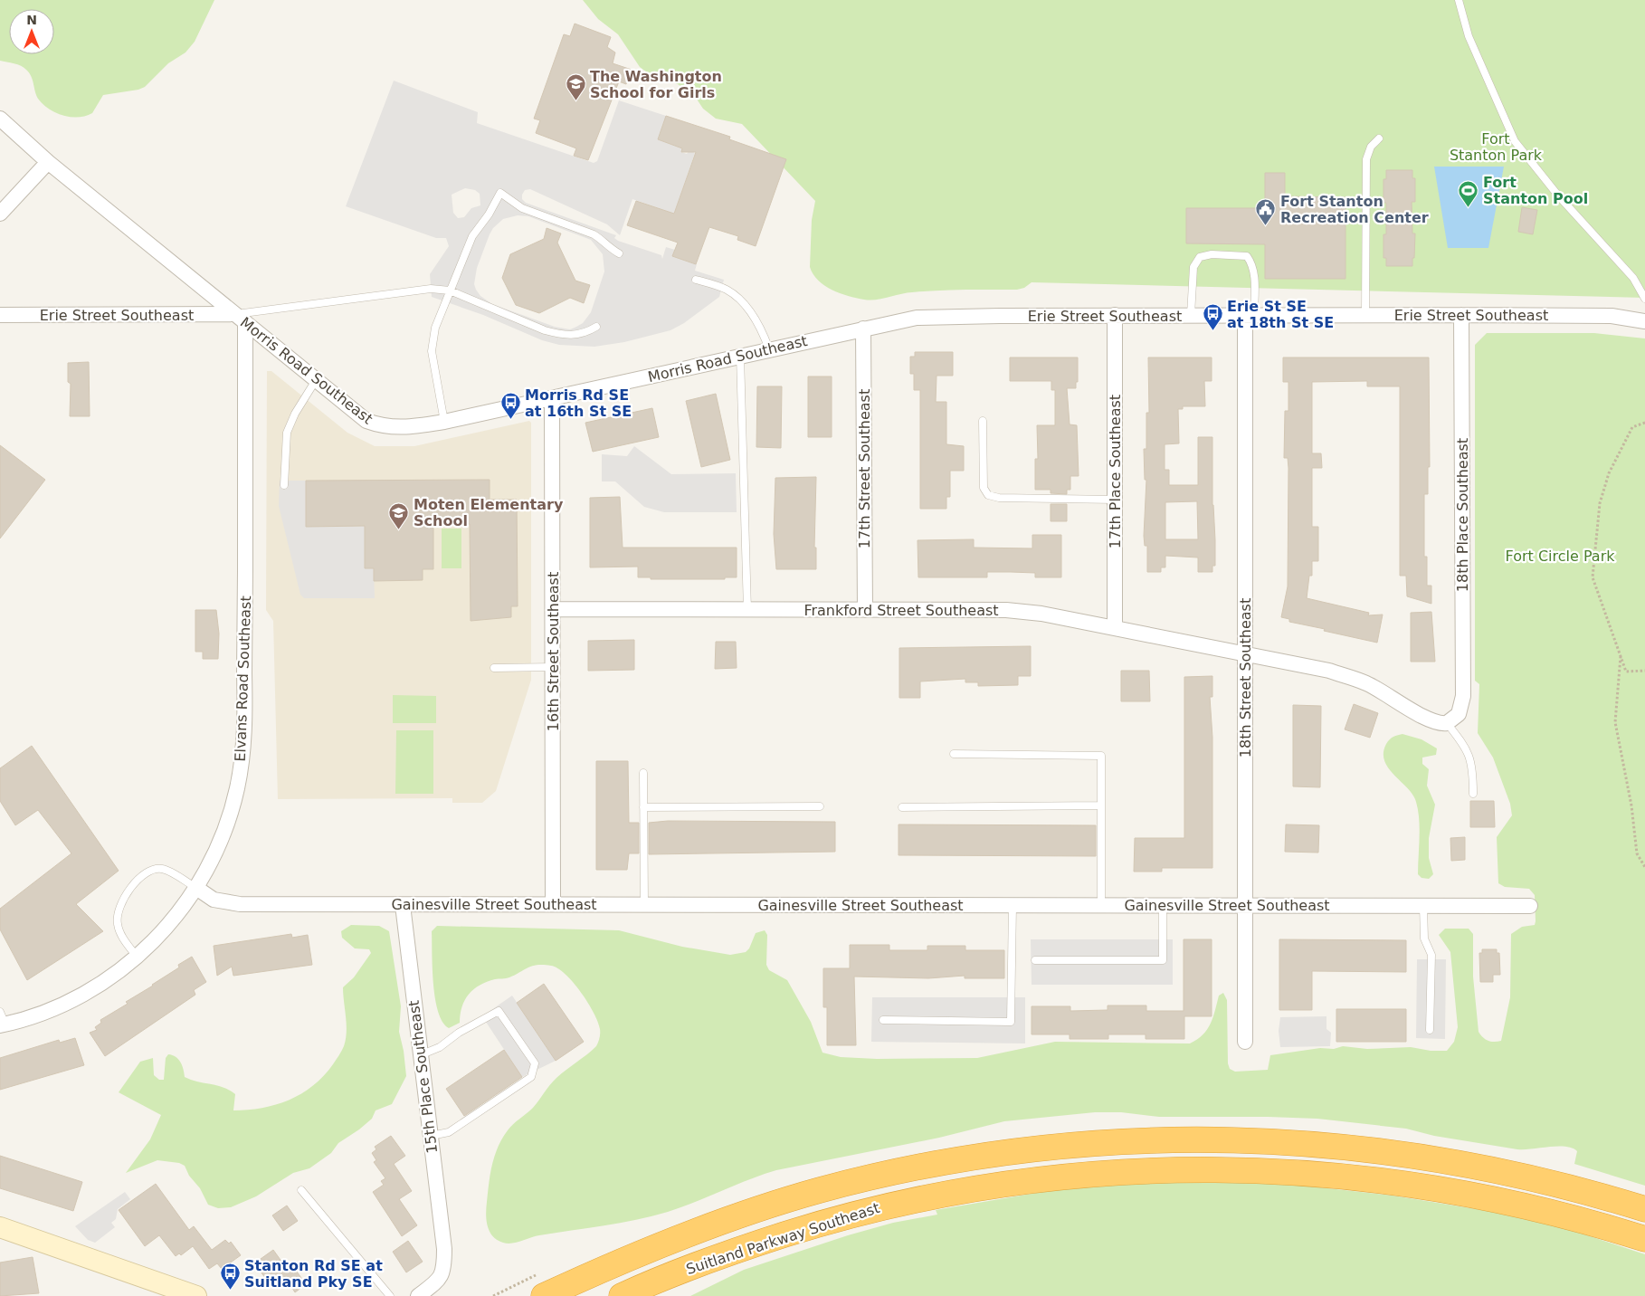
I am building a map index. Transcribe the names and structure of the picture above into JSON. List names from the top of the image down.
{
  "streets": {
    "highway": ["Suitland Parkway Southeast"],
    "street": [
      "Erie Street Southeast",
      "Morris Road Southeast",
      "17th Street Southeast",
      "17th Place Southeast",
      "18th Place Southeast",
      "Frankford Street Southeast",
      "16th Street Southeast",
      "18th Street Southeast",
      "Elvans Road Southeast",
      "Gainesville Street Southeast",
      "15th Place Southeast"
    ]
  },
  "crossings": [
    ["Erie Street Southeast", "Morris Road Southeast"],
    ["Erie Street Southeast", "17th Street Southeast"],
    ["Erie Street Southeast", "17th Place Southeast"],
    ["Erie Street Southeast", "18th Place Southeast"],
    ["Erie Street Southeast", "18th Street Southeast"],
    ["Erie Street Southeast", "Elvans Road Southeast"],
    ["Morris Road Southeast", "17th Street Southeast"],
    ["Morris Road Southeast", "16th Street Southeast"],
    ["Morris Road Southeast", "Elvans Road Southeast"],
    ["17th Street Southeast", "Frankford Street Southeast"],
    ["17th Place Southeast", "Frankford Street Southeast"],
    ["Frankford Street Southeast", "16th Street Southeast"],
    ["Frankford Street Southeast", "18th Street Southeast"],
    ["16th Street Southeast", "Gainesville Street Southeast"],
    ["18th Street Southeast", "Gainesville Street Southeast"],
    ["Elvans Road Southeast", "Gainesville Street Southeast"],
    ["Gainesville Street Southeast", "15th Place Southeast"]
  ],
  "parks": ["Fort Stanton Park", "Fort Circle Park"],
  "places": {
    "school or university": ["The Washington School for Girls", "Moten Elementary School"],
    "sports": ["Fort Stanton Pool"],
    "public building": ["Fort Stanton Recreation Center"],
    "bus stop": ["Erie St SE at 18th St SE", "Morris Rd SE at 16th St SE", "Stanton Rd SE at Suitland Pky SE"]
  },
  "north": "top"
}
